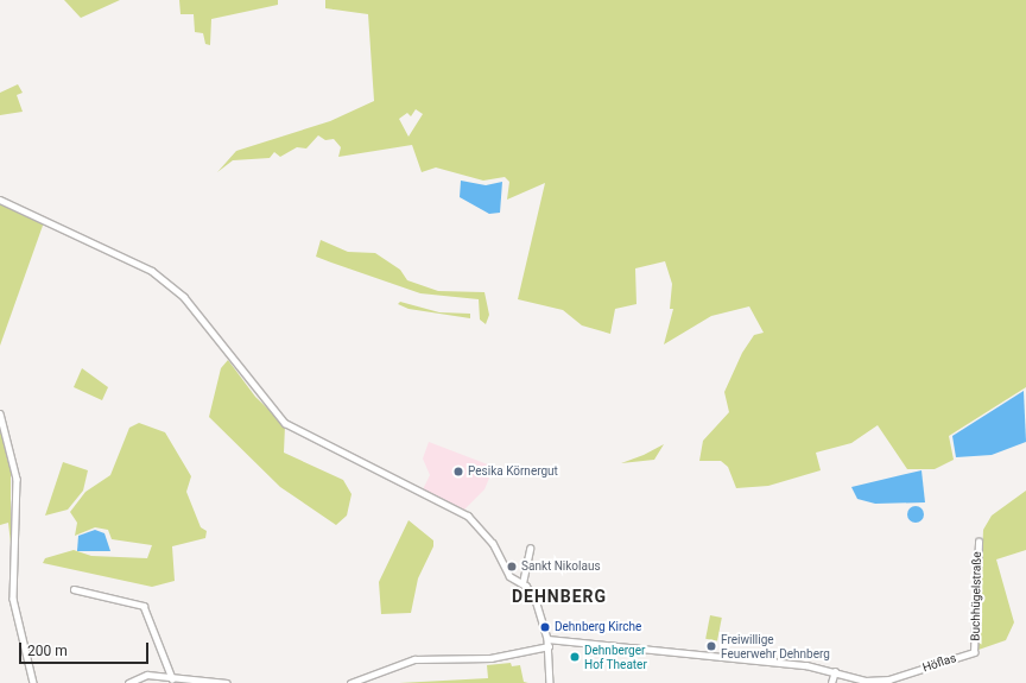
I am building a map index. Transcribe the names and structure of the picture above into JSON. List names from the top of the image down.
{
  "streets": {
    "street": ["Buchhügelstraße", "Höflas"]
  },
  "crossings": [
    ["Buchhügelstraße", "Höflas"]
  ],
  "districts": ["DEHNBERG"],
  "places": [
    "Pesika Körnergut",
    "Sankt Nikolaus",
    "Dehnberg Kirche",
    "Freiwillige Feuerwehr Dehnberg",
    "Dehnberger Hof Theater"
  ],
  "scale_bar": "200 m"
}
